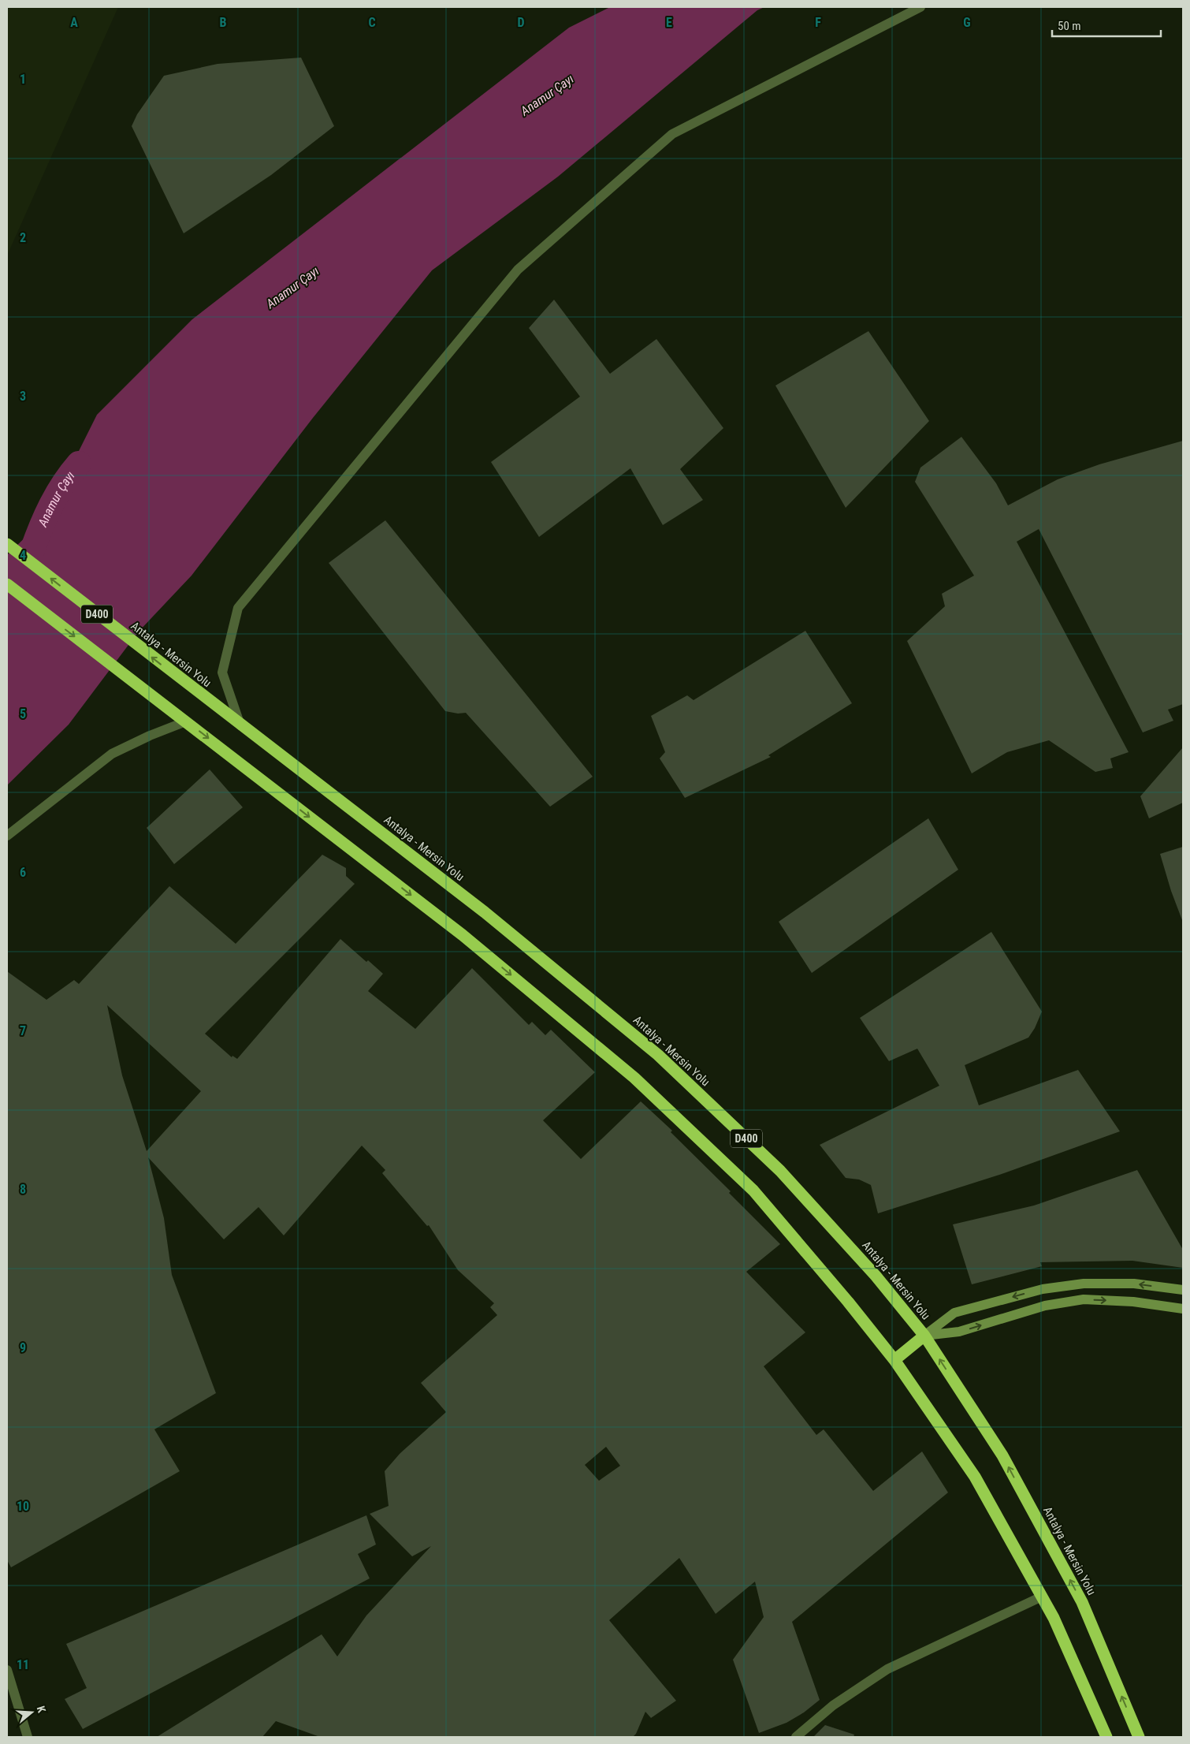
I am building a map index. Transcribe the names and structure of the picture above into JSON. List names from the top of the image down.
{
  "streets": {
    "highway": ["D400", "Antalya - Mersin Yolu"]
  },
  "water": ["Anamur Çayı"],
  "scale_bar": "50 m",
  "north": "right",
  "grid": {
    "columns": [
      "A",
      "B",
      "C",
      "D",
      "E",
      "F",
      "G"
    ],
    "rows": [
      "1",
      "2",
      "3",
      "4",
      "5",
      "6",
      "7",
      "8",
      "9",
      "10",
      "11"
    ]
  }
}
